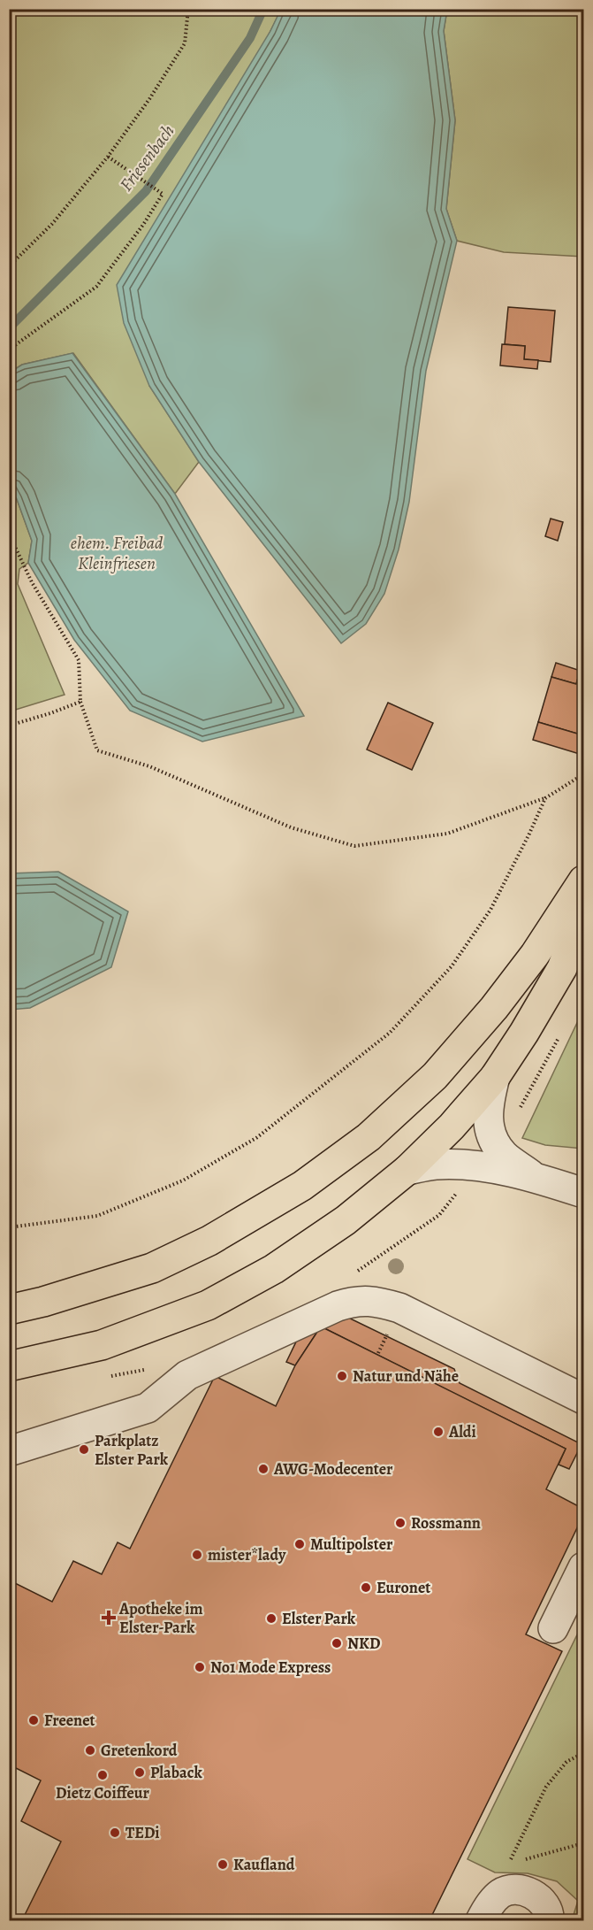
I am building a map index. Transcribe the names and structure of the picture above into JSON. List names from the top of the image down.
{
  "water": ["Friesenbach", "ehem. Freibad Kleinfriesen"],
  "places": {
    "other": [
      "Natur und Nähe",
      "Aldi",
      "Parkplatz Elster Park",
      "AWG-Modecenter",
      "Rossmann",
      "Multipolster",
      "mister*lady",
      "Euronet",
      "Elster Park",
      "NKD",
      "No1 Mode Express",
      "Freenet",
      "Gretenkord",
      "Plaback",
      "Dietz Coiffeur",
      "TEDi",
      "Kaufland"
    ],
    "health": ["Apotheke im Elster-Park"]
  }
}
